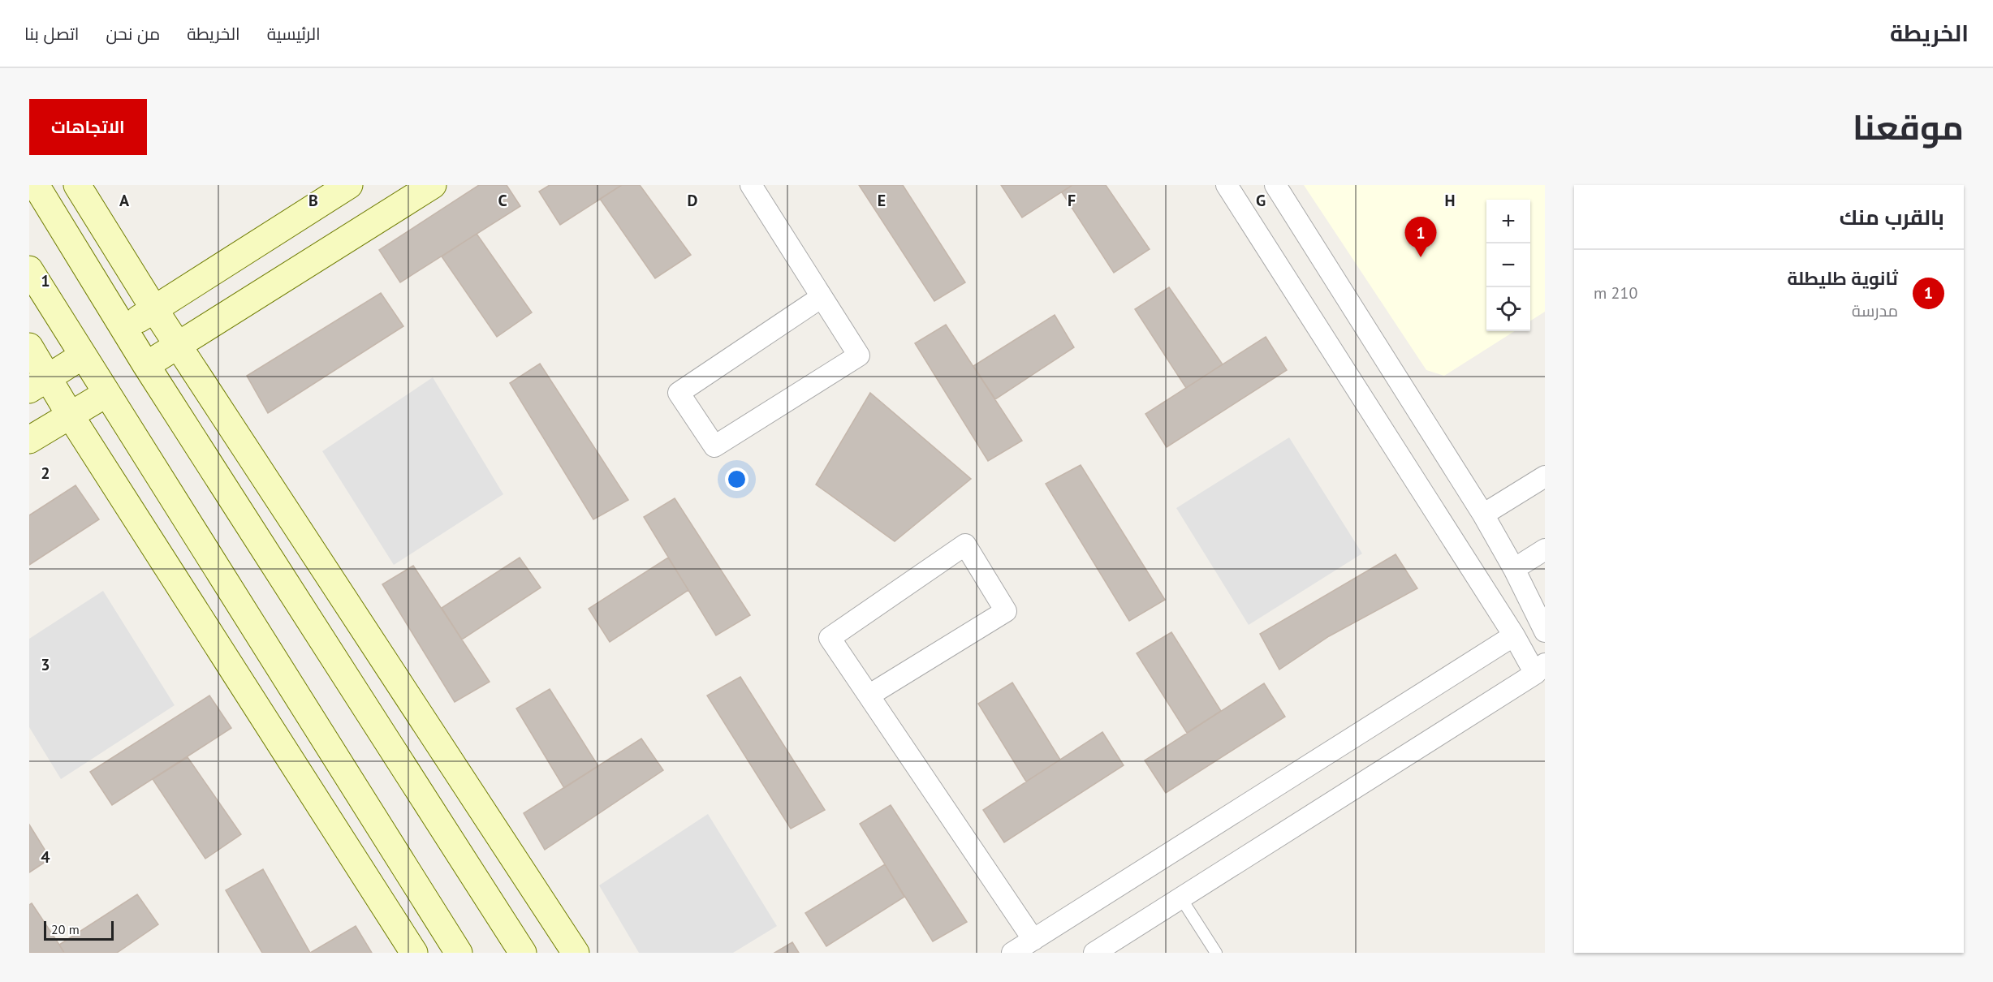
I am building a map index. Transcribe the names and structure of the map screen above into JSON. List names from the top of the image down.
{
  "scale_bar": "20 m",
  "page": {
    "header": "الخريطة",
    "nav": [
      "الرئيسية",
      "الخريطة",
      "من نحن",
      "اتصل بنا"
    ],
    "title": "موقعنا",
    "buttons": "الاتجاهات",
    "heading": "بالقرب منك",
    "map_buttons": ["+", "−"],
    "pins": "1",
    "list": [
      {
        "mark": "1",
        "name": "ثانوية طليطلة",
        "note": "مدرسة",
        "value": "210 m"
      }
    ],
    "scale": "20 m"
  },
  "grid": {
    "columns": [
      "A",
      "B",
      "C",
      "D",
      "E",
      "F",
      "G",
      "H"
    ],
    "rows": [
      "1",
      "2",
      "3",
      "4"
    ]
  }
}
